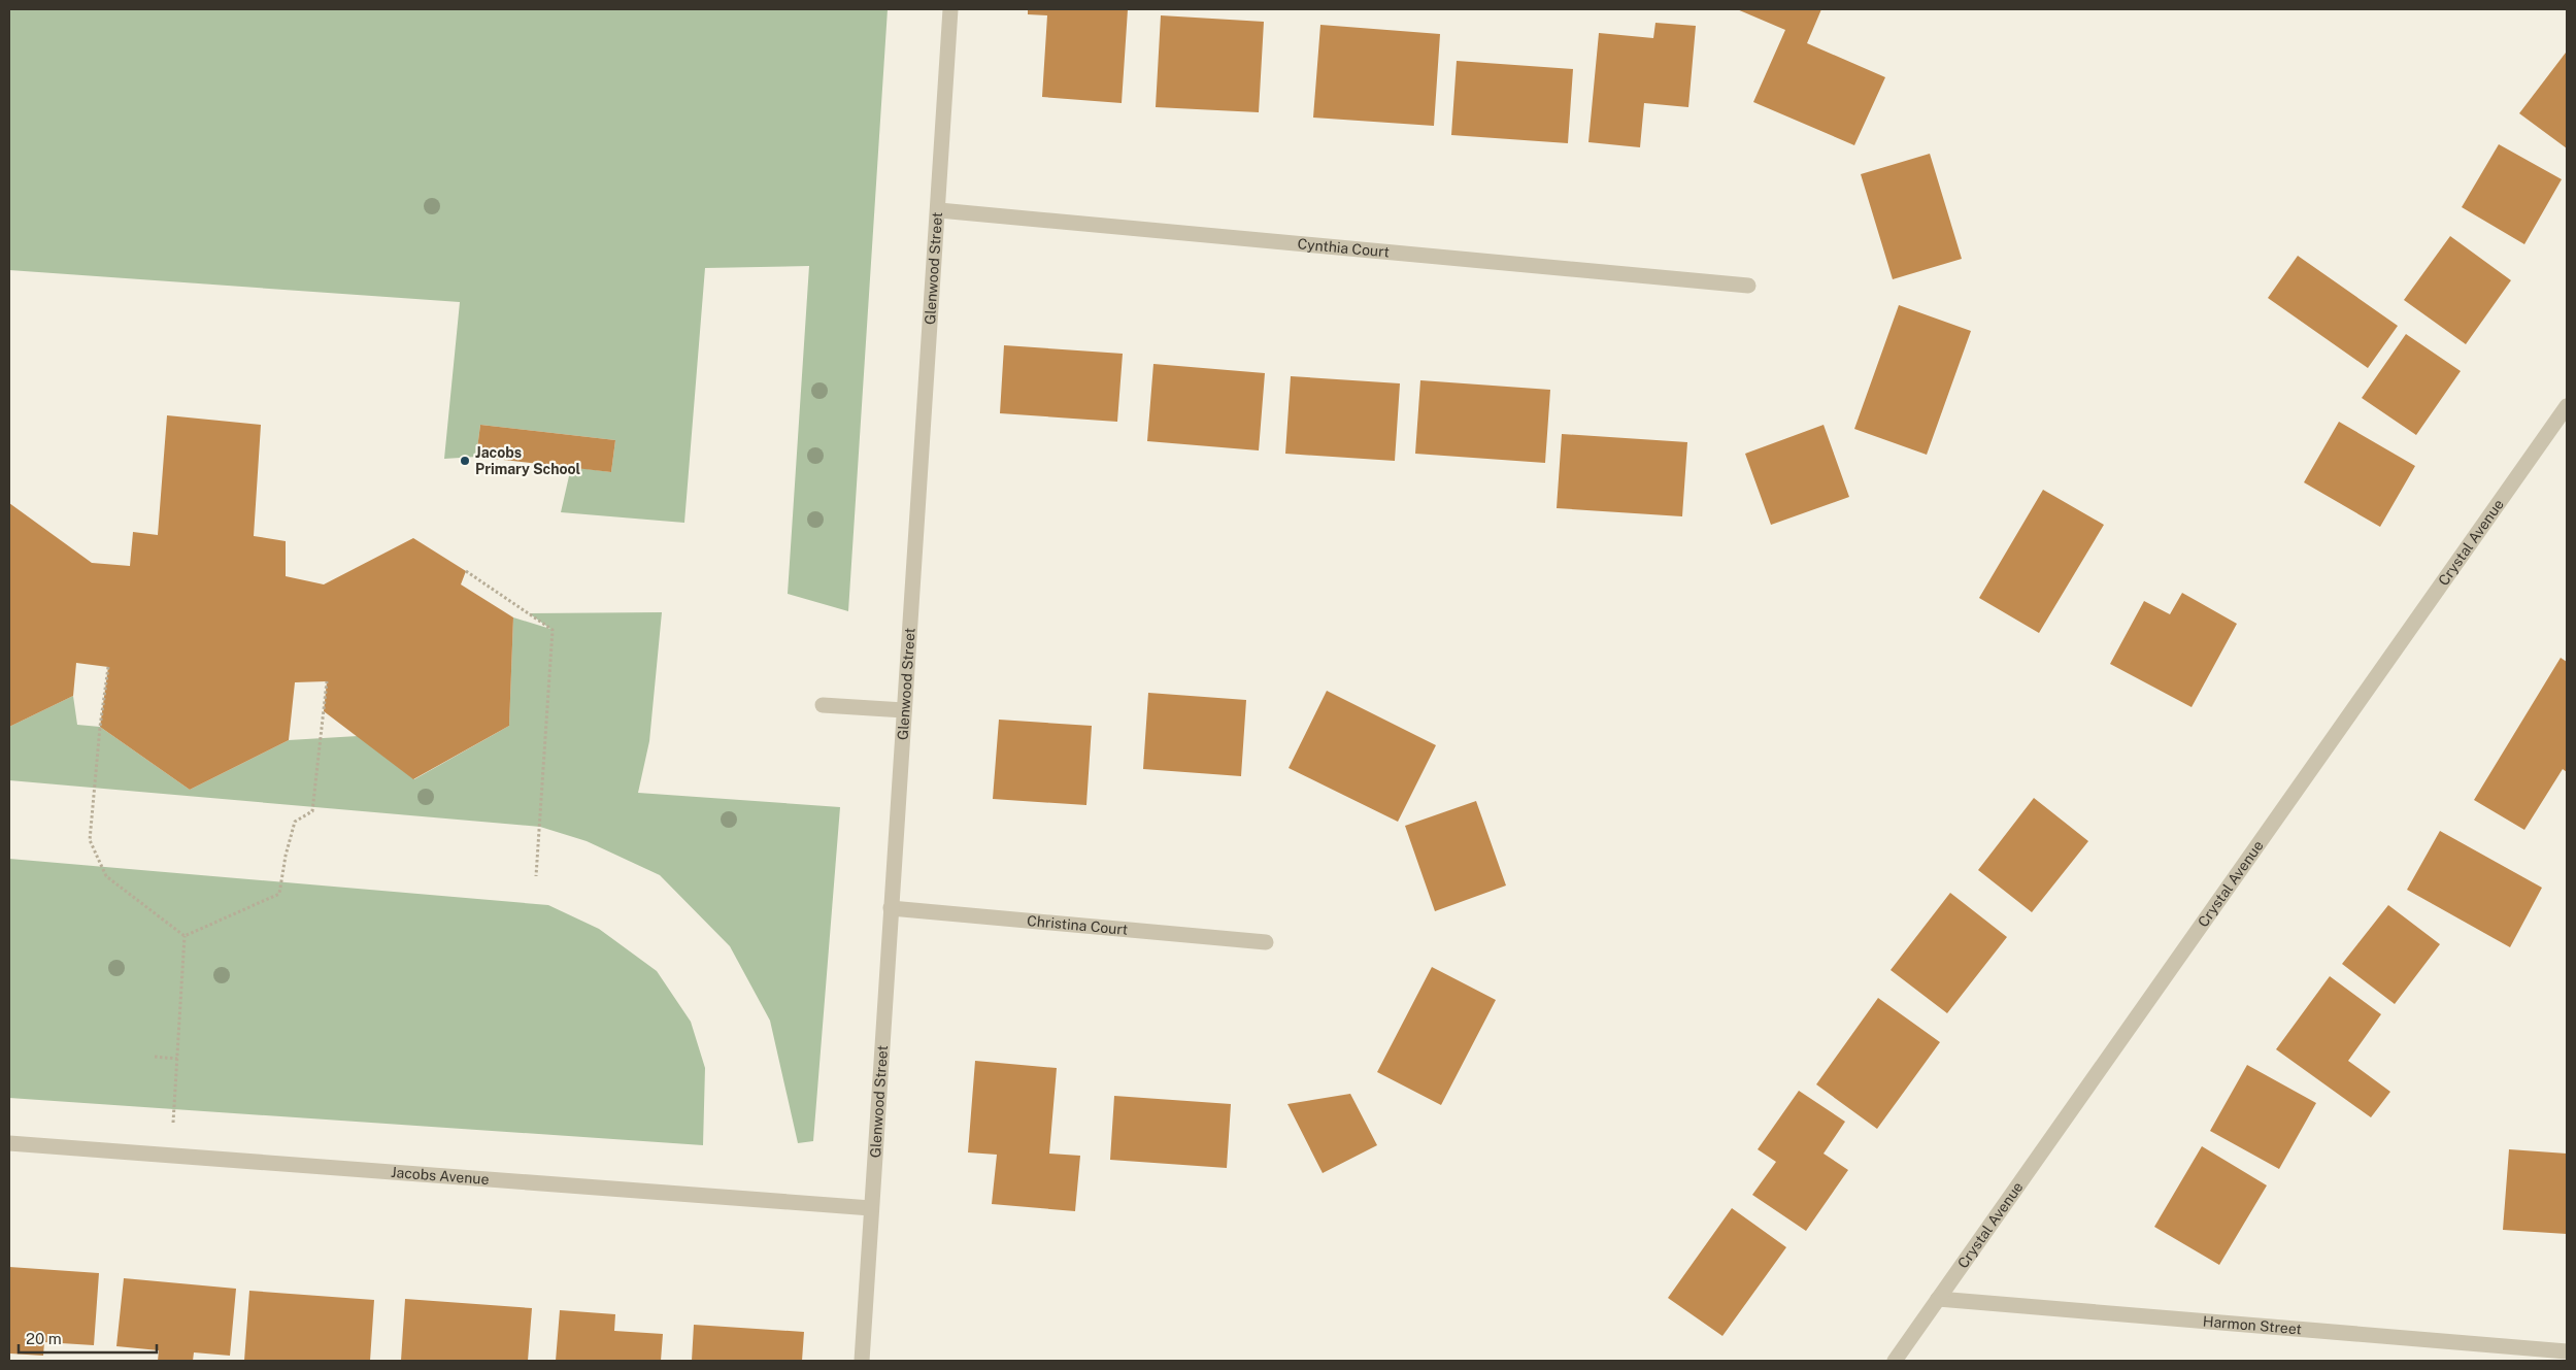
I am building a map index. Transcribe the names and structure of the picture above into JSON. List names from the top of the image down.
{
  "streets": {
    "street": [
      "Cynthia Court",
      "Glenwood Street",
      "Crystal Avenue",
      "Christina Court",
      "Jacobs Avenue",
      "Harmon Street"
    ]
  },
  "crossings": [
    ["Cynthia Court", "Glenwood Street"],
    ["Glenwood Street", "Christina Court"],
    ["Glenwood Street", "Jacobs Avenue"],
    ["Crystal Avenue", "Harmon Street"]
  ],
  "places": ["Jacobs Primary School"],
  "scale_bar": "20 m"
}
